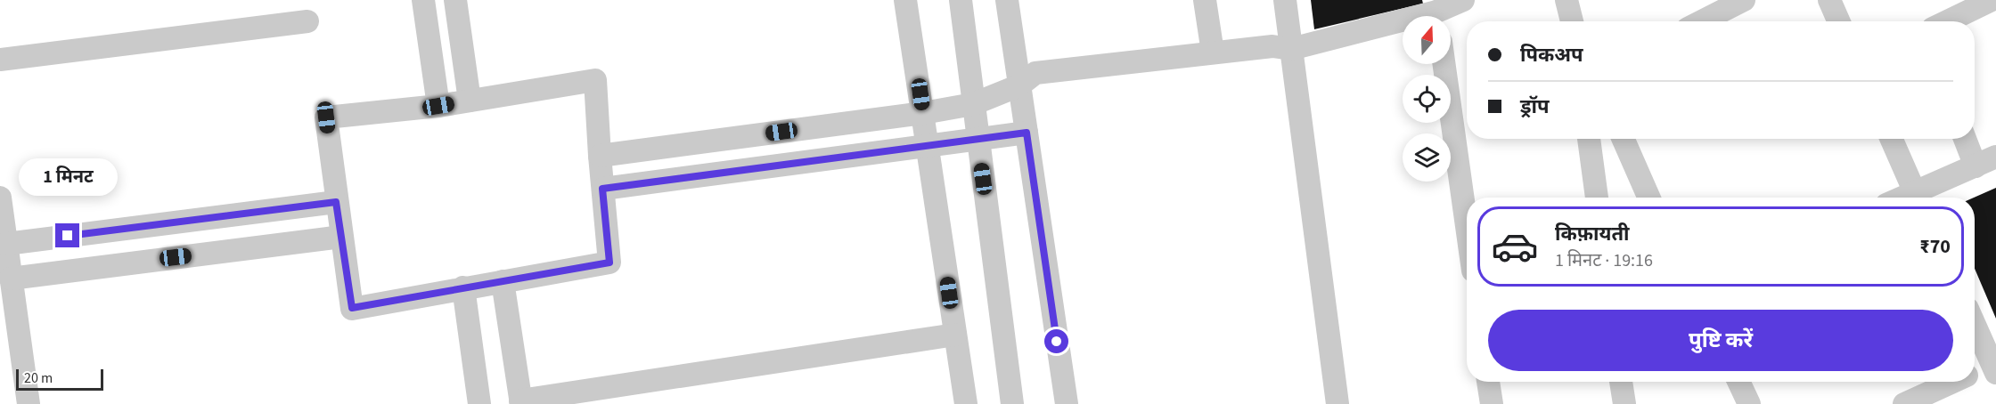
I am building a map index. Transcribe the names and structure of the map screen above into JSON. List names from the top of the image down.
{
  "scale_bar": "20 m",
  "north": "top",
  "page": {
    "banner": ["पिकअप", "ड्रॉप"],
    "bubble": "1 मिनट",
    "list": [
      {
        "name": "किफ़ायती",
        "note": "1 मिनट · 19:16",
        "value": "₹70"
      }
    ],
    "buttons": "पुष्टि करें",
    "scale": "20 m"
  }
}
